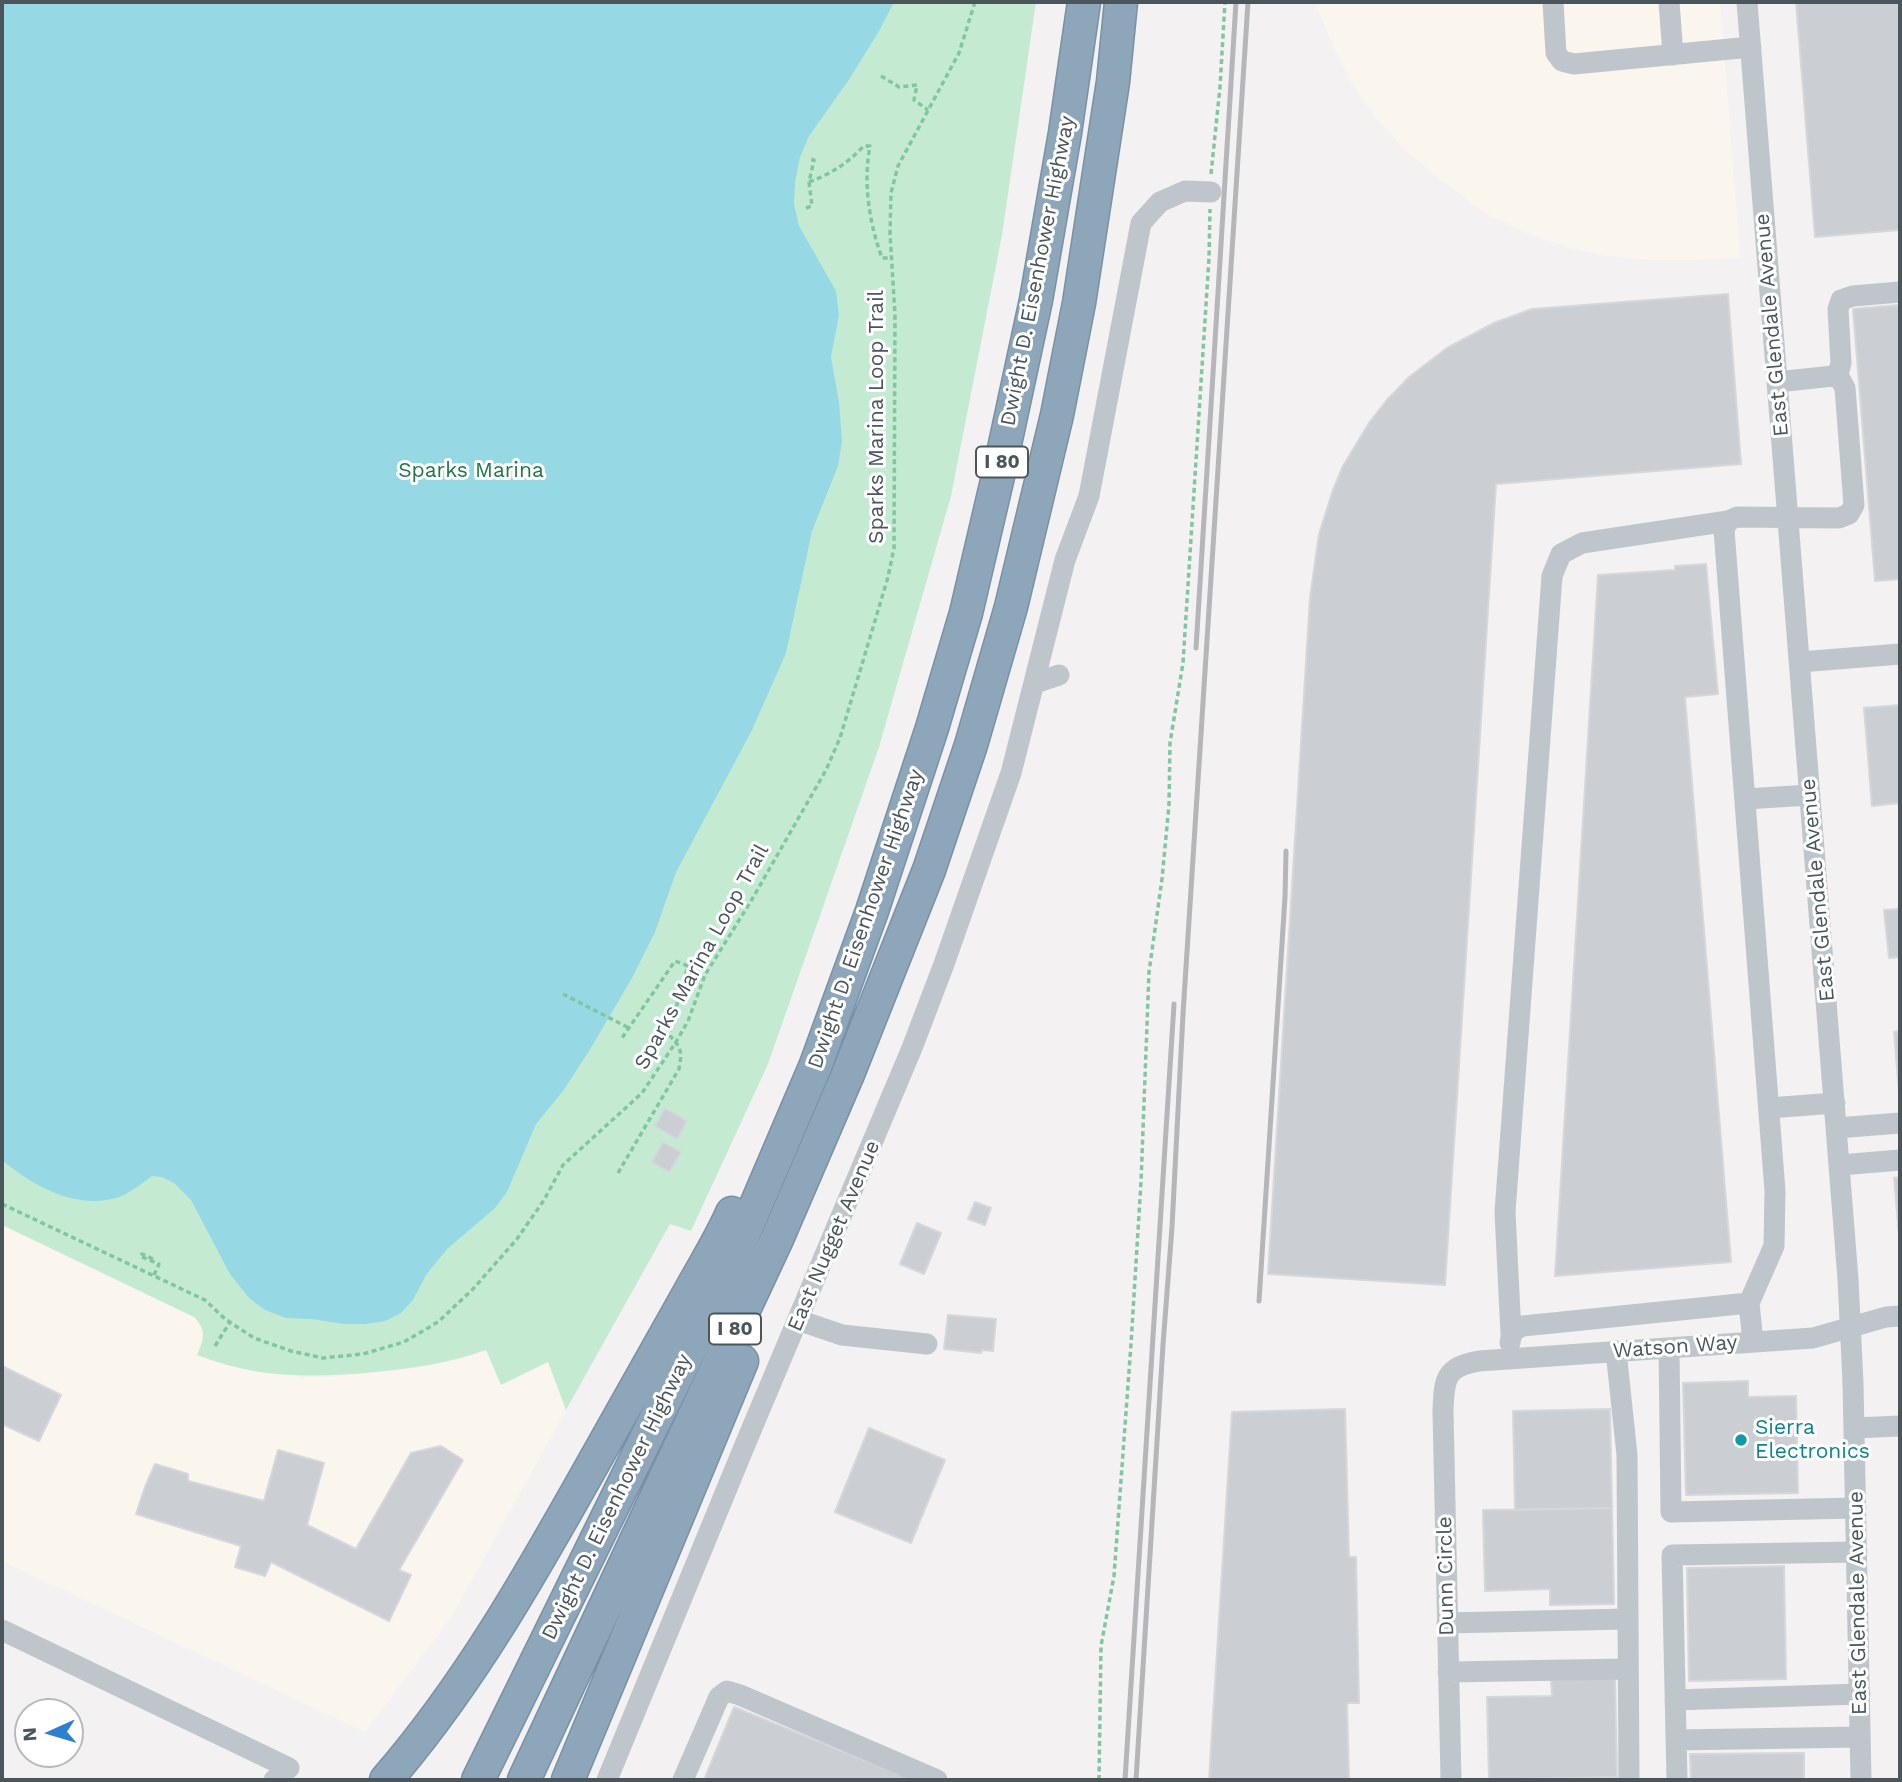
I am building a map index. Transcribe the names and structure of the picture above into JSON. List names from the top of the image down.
{
  "streets": {
    "highway": ["Dwight D. Eisenhower Highway", "I 80"],
    "street": [
      "East Glendale Avenue",
      "East Nugget Avenue",
      "Watson Way",
      "Dunn Circle"
    ],
    "path": ["Sparks Marina Loop Trail"]
  },
  "crossings": [
    ["East Glendale Avenue", "Watson Way"],
    ["Watson Way", "Dunn Circle"]
  ],
  "parks": ["Sparks Marina"],
  "places": ["Sierra Electronics"],
  "north": "left"
}
